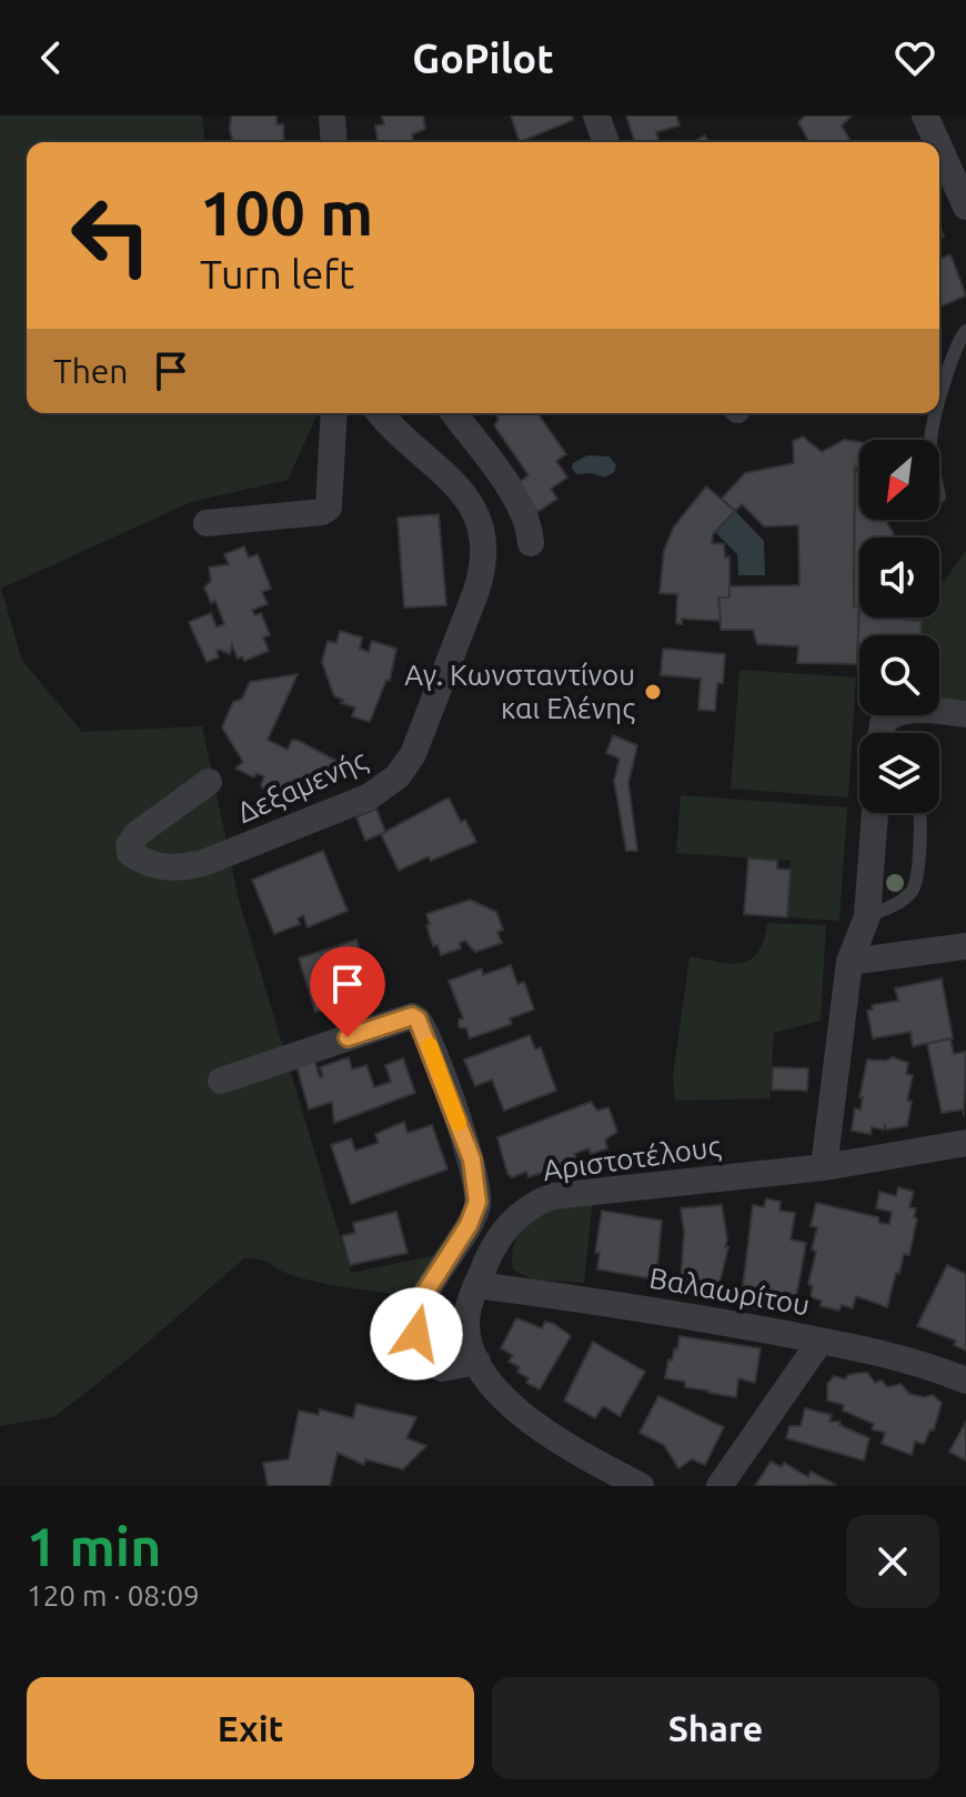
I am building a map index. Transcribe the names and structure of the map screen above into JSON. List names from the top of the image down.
{
  "streets": {
    "street": ["Δεξαμενής", "Αριστοτέλους", "Βαλαωρίτου"]
  },
  "crossings": [
    ["Αριστοτέλους", "Βαλαωρίτου"]
  ],
  "places": ["Αγ. Κωνσταντίνου και Ελένης"],
  "north": "bottom left",
  "page": {
    "header": "GoPilot",
    "turn": ["100 m", "Turn left"],
    "then": "Then",
    "heading": ["1 min", "120 m · 08:09"],
    "buttons": ["Exit", "Share"]
  }
}
